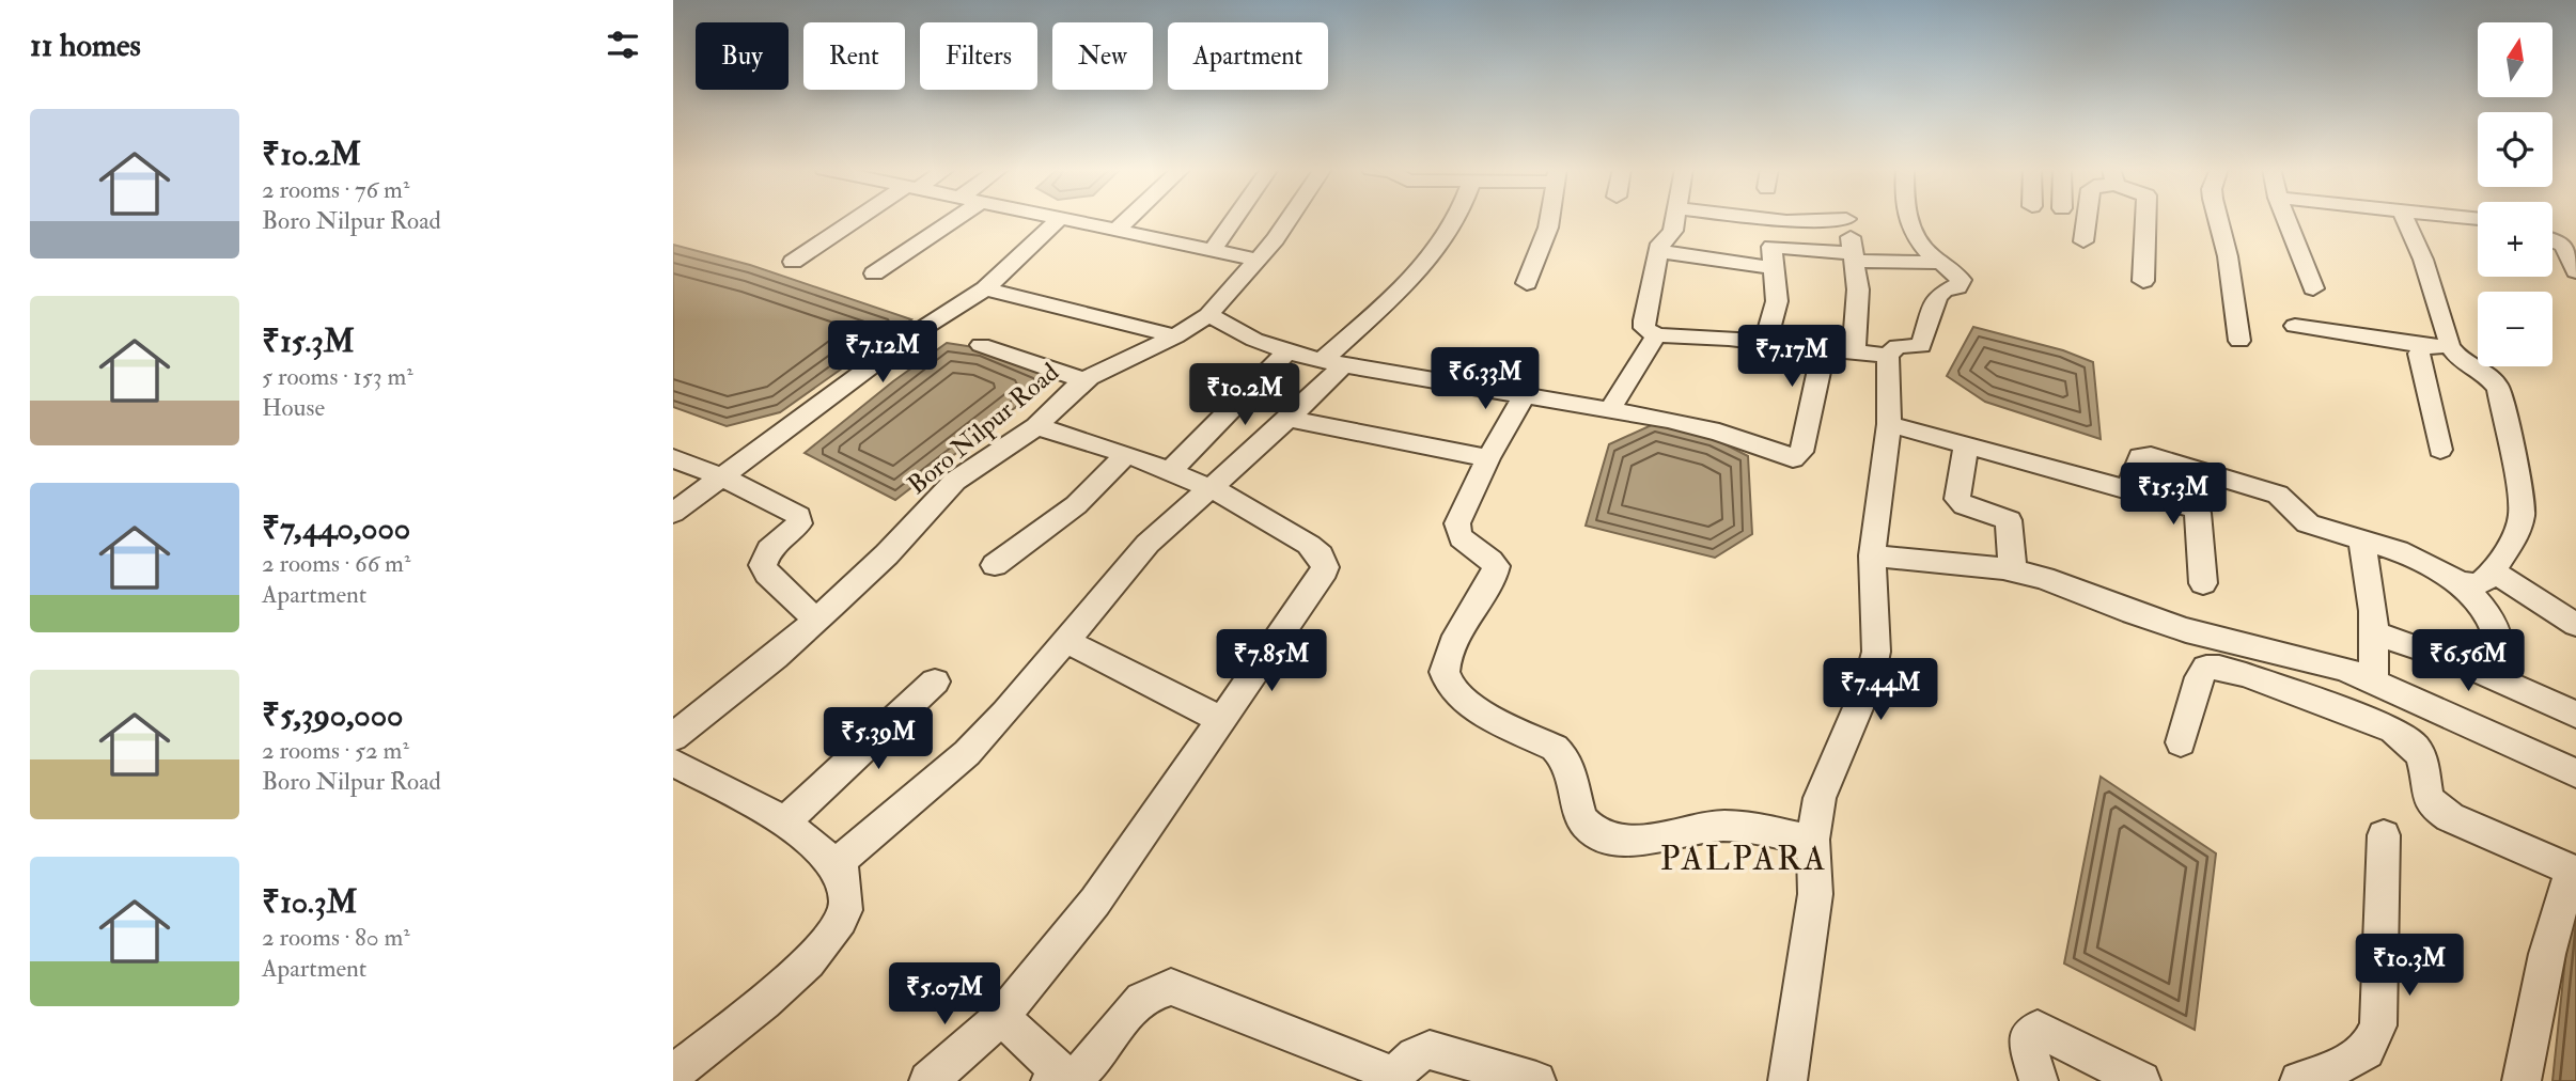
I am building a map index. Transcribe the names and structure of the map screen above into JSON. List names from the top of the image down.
{
  "streets": {
    "street": ["Boro Nilpur Road"]
  },
  "districts": ["PALPARA"],
  "north": "top",
  "page": {
    "heading": "11 homes",
    "map_buttons": ["+", "−"],
    "chip": [
      "Buy",
      "Rent",
      "Filters",
      "New",
      "Apartment"
    ],
    "list": [
      {
        "name": "₹10.2M",
        "note": "2 rooms · 76 m² · Boro Nilpur Road"
      },
      {
        "name": "₹15.3M",
        "note": "5 rooms · 153 m² · House"
      },
      {
        "name": "₹7,440,000",
        "note": "2 rooms · 66 m² · Apartment"
      },
      {
        "name": "₹5,390,000",
        "note": "2 rooms · 52 m² · Boro Nilpur Road"
      },
      {
        "name": "₹10.3M",
        "note": "2 rooms · 80 m² · Apartment"
      }
    ],
    "price": [
      "₹7.12M",
      "₹7.17M",
      "₹6.33M",
      "₹10.2M",
      "₹15.3M",
      "₹7.85M",
      "₹6.56M",
      "₹7.44M",
      "₹5.39M",
      "₹10.3M",
      "₹5.07M"
    ]
  }
}
